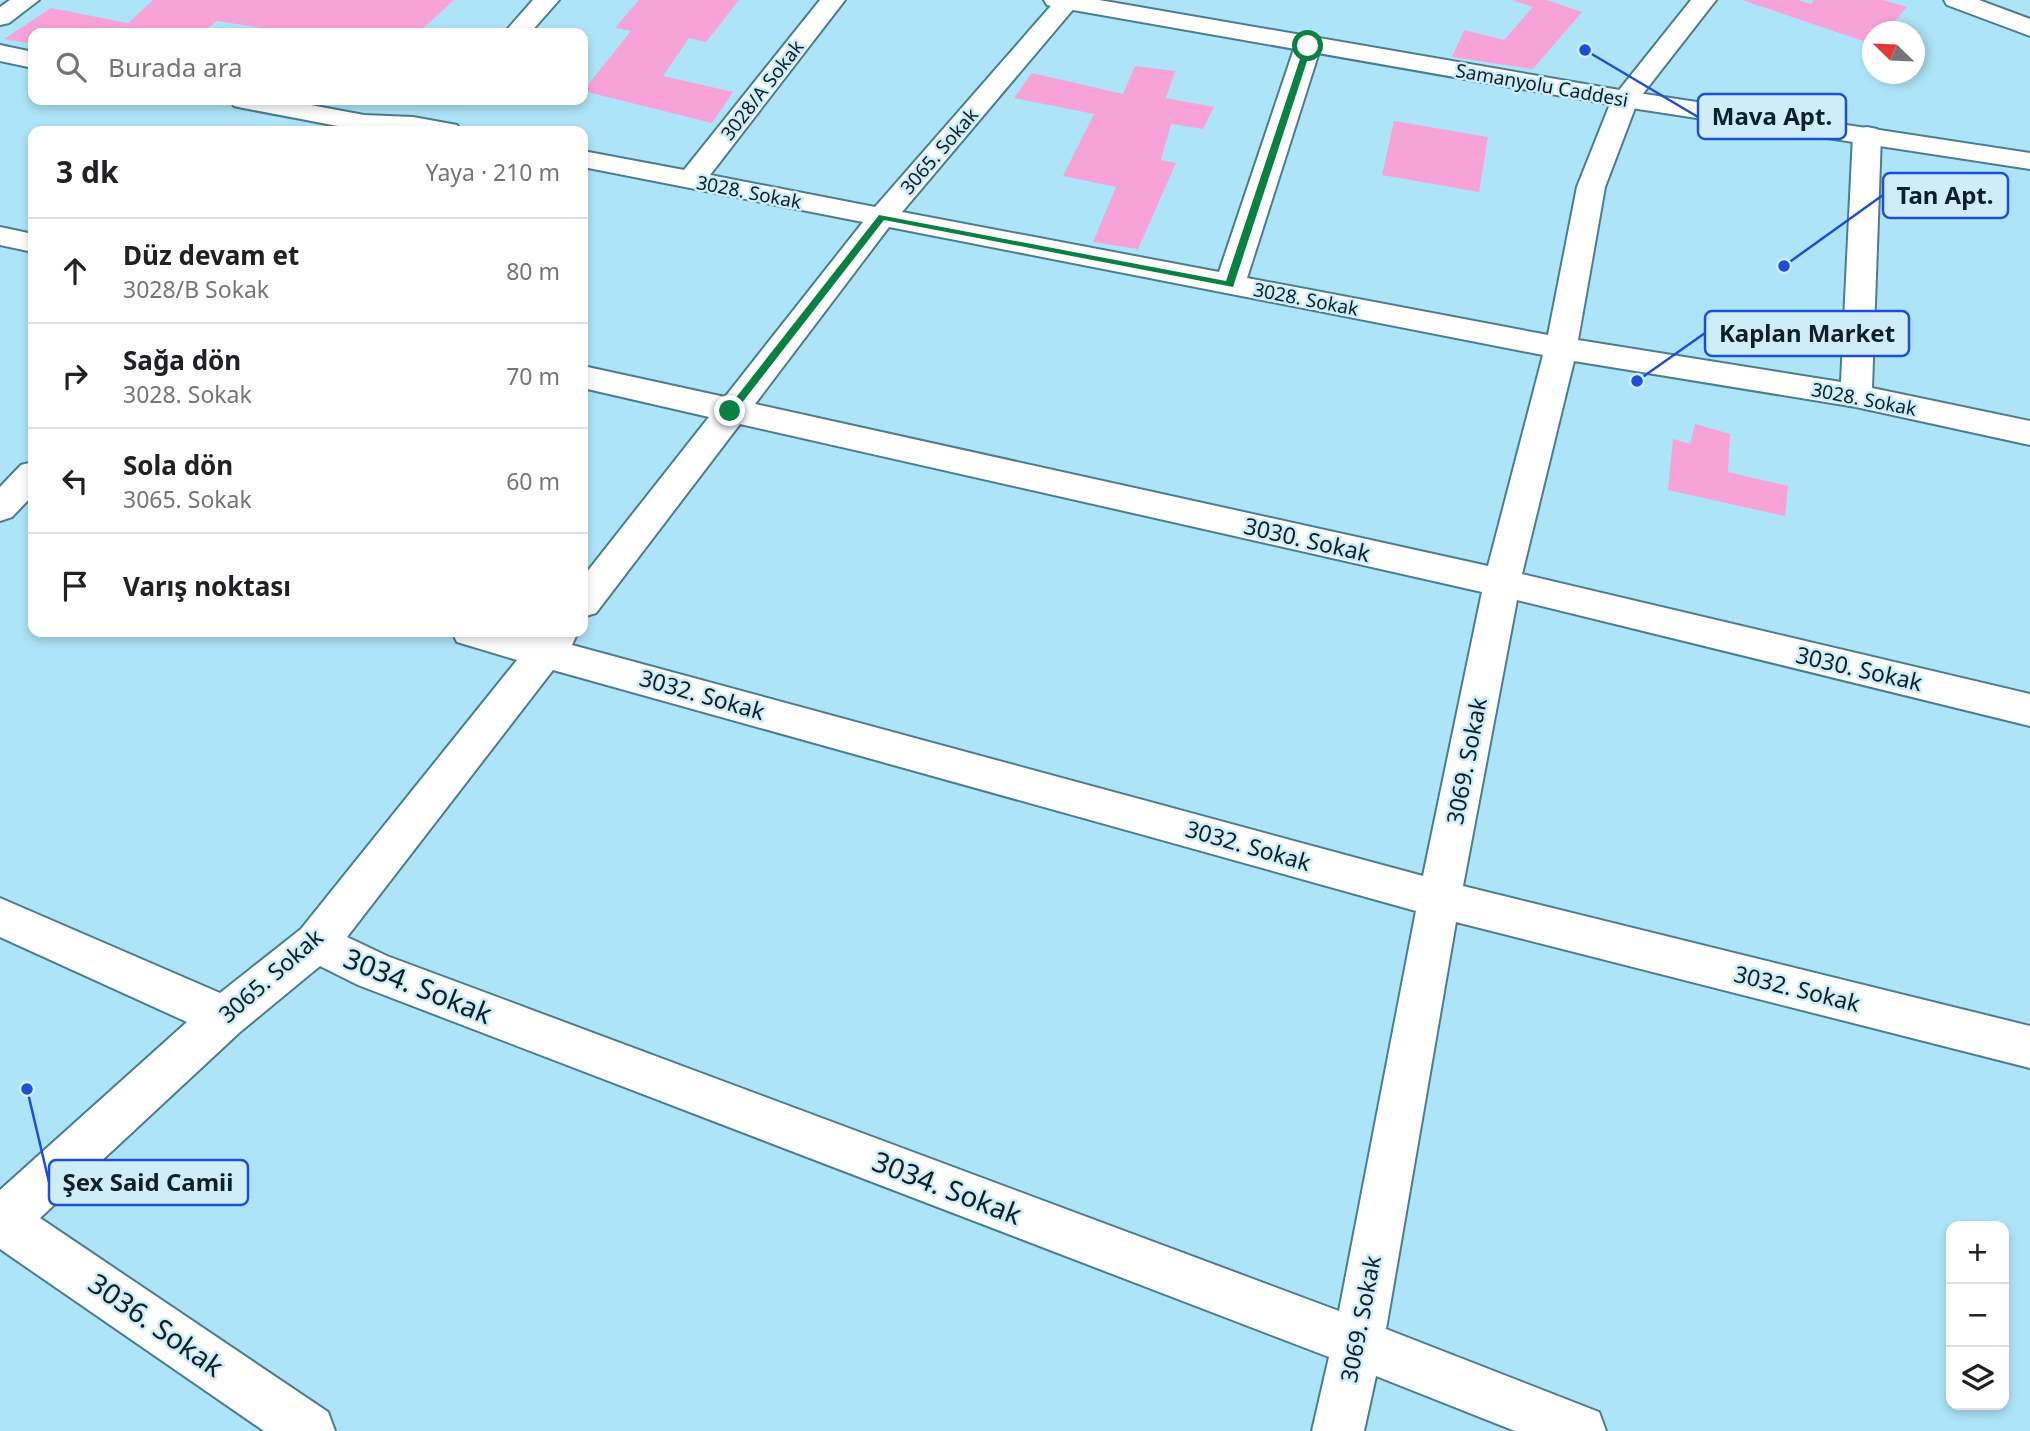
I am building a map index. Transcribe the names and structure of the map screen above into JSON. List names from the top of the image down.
{
  "streets": {
    "street": [
      "Samanyolu Caddesi",
      "3028/A Sokak",
      "3065. Sokak",
      "3028. Sokak",
      "3030. Sokak",
      "3032. Sokak",
      "3069. Sokak",
      "3034. Sokak",
      "3036. Sokak"
    ]
  },
  "crossings": [
    ["Samanyolu Caddesi", "3065. Sokak"],
    ["Samanyolu Caddesi", "3069. Sokak"],
    ["3028/A Sokak", "3028. Sokak"],
    ["3065. Sokak", "3028. Sokak"],
    ["3065. Sokak", "3030. Sokak"],
    ["3065. Sokak", "3032. Sokak"],
    ["3065. Sokak", "3034. Sokak"],
    ["3065. Sokak", "3036. Sokak"],
    ["3028. Sokak", "3069. Sokak"],
    ["3030. Sokak", "3069. Sokak"],
    ["3032. Sokak", "3069. Sokak"],
    ["3069. Sokak", "3034. Sokak"]
  ],
  "places": [
    "Mava Apt.",
    "Tan Apt.",
    "Kaplan Market",
    "Şex Said Camii"
  ],
  "north": "top left",
  "page": {
    "search": "Burada ara",
    "heading": ["3 dk", "Yaya · 210 m"],
    "list": [
      ["Düz devam et", "3028/B Sokak", "80 m"],
      ["Sağa dön", "3028. Sokak", "70 m"],
      ["Sola dön", "3065. Sokak", "60 m"],
      "Varış noktası"
    ],
    "map_buttons": ["+", "−"]
  }
}
